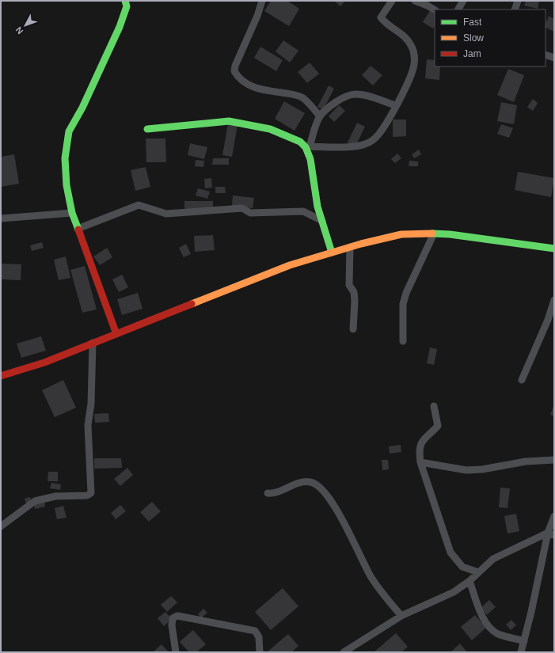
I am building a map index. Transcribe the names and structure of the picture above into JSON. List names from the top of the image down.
{
  "legend": ["Fast", "Slow", "Jam"],
  "north": "bottom left"
}
